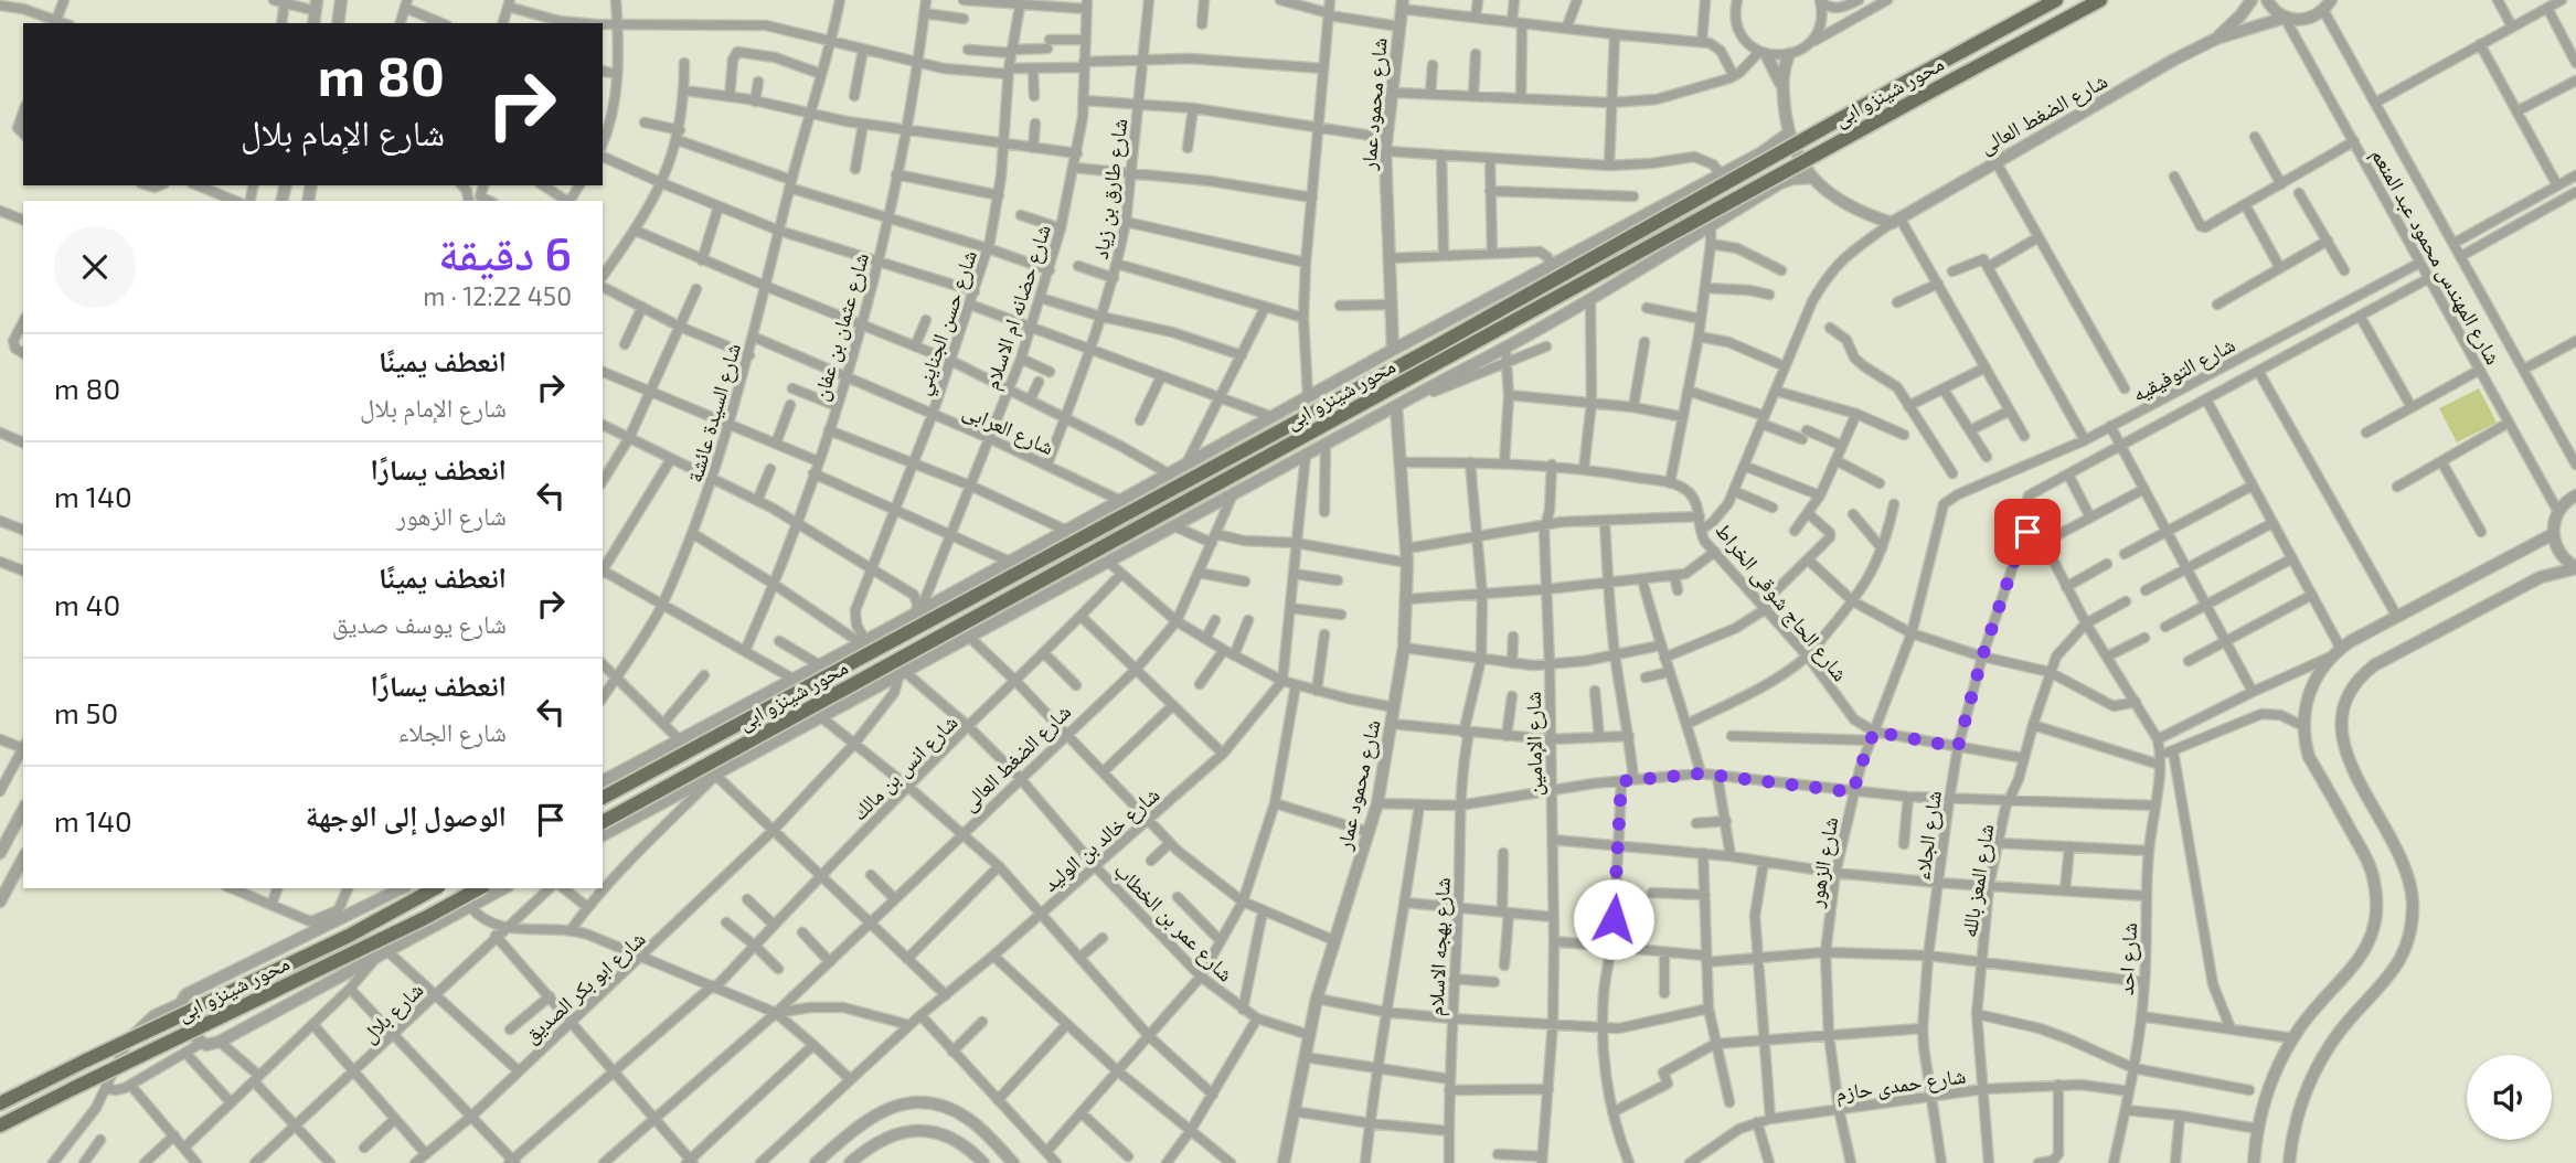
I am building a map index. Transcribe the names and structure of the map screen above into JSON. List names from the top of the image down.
{
  "streets": {
    "main road": ["محور شينزو ابى"],
    "street": [
      "شارع محمود عمار",
      "شارع الضغط العالى",
      "شارع طارق بن زياد",
      "شارع المهندس محمود عبد المنعم",
      "شارع حضانه ام الاسلام",
      "شارع حسن الجنايني",
      "شارع عثمان بن عفان",
      "شارع التوفيقيه",
      "شارع السيدة عائشة",
      "شارع العرابى",
      "شارع الحاج شوقى الخراط",
      "شارع الإمامين",
      "شارع انس بن مالك",
      "شارع الجلاء",
      "شارع خالد بن الوليد",
      "شارع الزهور",
      "شارع المعز بالله",
      "شارع عمر بن الخطاب",
      "شارع بهجه الاسلام",
      "شارع احد",
      "شارع ابو بكر الصديق",
      "شارع بلال",
      "شارع حمدى حازم"
    ]
  },
  "crossings": [
    ["شارع محمود عمار", "شارع عمر بن الخطاب"],
    ["شارع الضغط العالى", "شارع المهندس محمود عبد المنعم"],
    ["شارع الضغط العالى", "شارع عمر بن الخطاب"],
    ["شارع طارق بن زياد", "شارع العرابى"],
    ["شارع المهندس محمود عبد المنعم", "شارع التوفيقيه"],
    ["شارع حضانه ام الاسلام", "شارع العرابى"],
    ["شارع حسن الجنايني", "شارع العرابى"],
    ["شارع عثمان بن عفان", "شارع العرابى"],
    ["شارع التوفيقيه", "شارع الجلاء"],
    ["شارع التوفيقيه", "شارع الزهور"],
    ["شارع السيدة عائشة", "شارع العرابى"],
    ["شارع الحاج شوقى الخراط", "شارع الزهور"],
    ["شارع انس بن مالك", "شارع عمر بن الخطاب"],
    ["شارع الجلاء", "شارع حمدى حازم"],
    ["شارع خالد بن الوليد", "شارع عمر بن الخطاب"],
    ["شارع الزهور", "شارع حمدى حازم"],
    ["شارع المعز بالله", "شارع حمدى حازم"],
    ["شارع عمر بن الخطاب", "شارع ابو بكر الصديق"],
    ["شارع احد", "شارع حمدى حازم"]
  ],
  "page": {
    "turn": ["80 m", "شارع الإمام بلال"],
    "heading": ["6 دقيقة", "450 m · 12:22"],
    "list": [
      {
        "name": "انعطف يمينًا",
        "note": "شارع الإمام بلال",
        "value": "80 m"
      },
      {
        "name": "انعطف يسارًا",
        "note": "شارع الزهور",
        "value": "140 m"
      },
      {
        "name": "انعطف يمينًا",
        "note": "شارع يوسف صديق",
        "value": "40 m"
      },
      {
        "name": "انعطف يسارًا",
        "note": "شارع الجلاء",
        "value": "50 m"
      },
      {
        "name": "الوصول إلى الوجهة",
        "value": "140 m"
      }
    ]
  }
}
